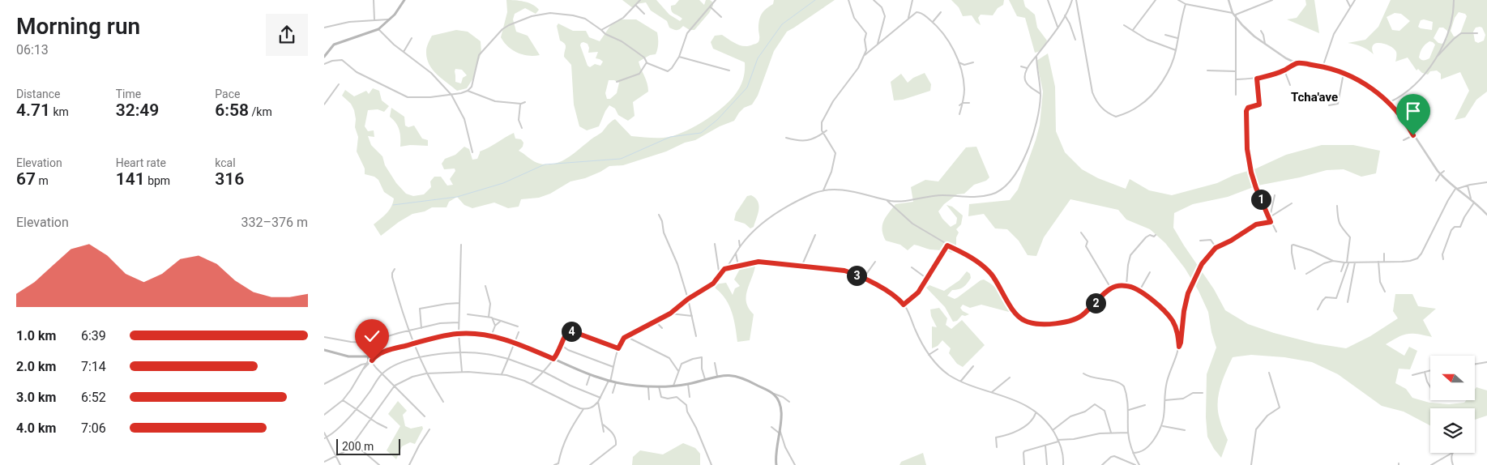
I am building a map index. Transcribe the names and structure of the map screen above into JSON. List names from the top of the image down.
{
  "districts": ["Tcha'ave"],
  "scale_bar": "200 m",
  "north": "left",
  "page": {
    "heading": ["Morning run", "06:13"],
    "stats": [
      ["Distance", "4.71 km"],
      ["Time", "32:49"],
      ["Pace", "6:58 /km"],
      ["Elevation", "67 m"],
      ["Heart rate", "141 bpm"],
      ["kcal", "316"]
    ],
    "pins": [
      "1",
      "3",
      "2",
      "4"
    ],
    "chart": ["Elevation", "332–376 m"],
    "list": [
      {
        "name": "1.0 km",
        "note": "6:39"
      },
      {
        "name": "2.0 km",
        "note": "7:14"
      },
      {
        "name": "3.0 km",
        "note": "6:52"
      },
      {
        "name": "4.0 km",
        "note": "7:06"
      }
    ],
    "scale": "200 m"
  }
}
